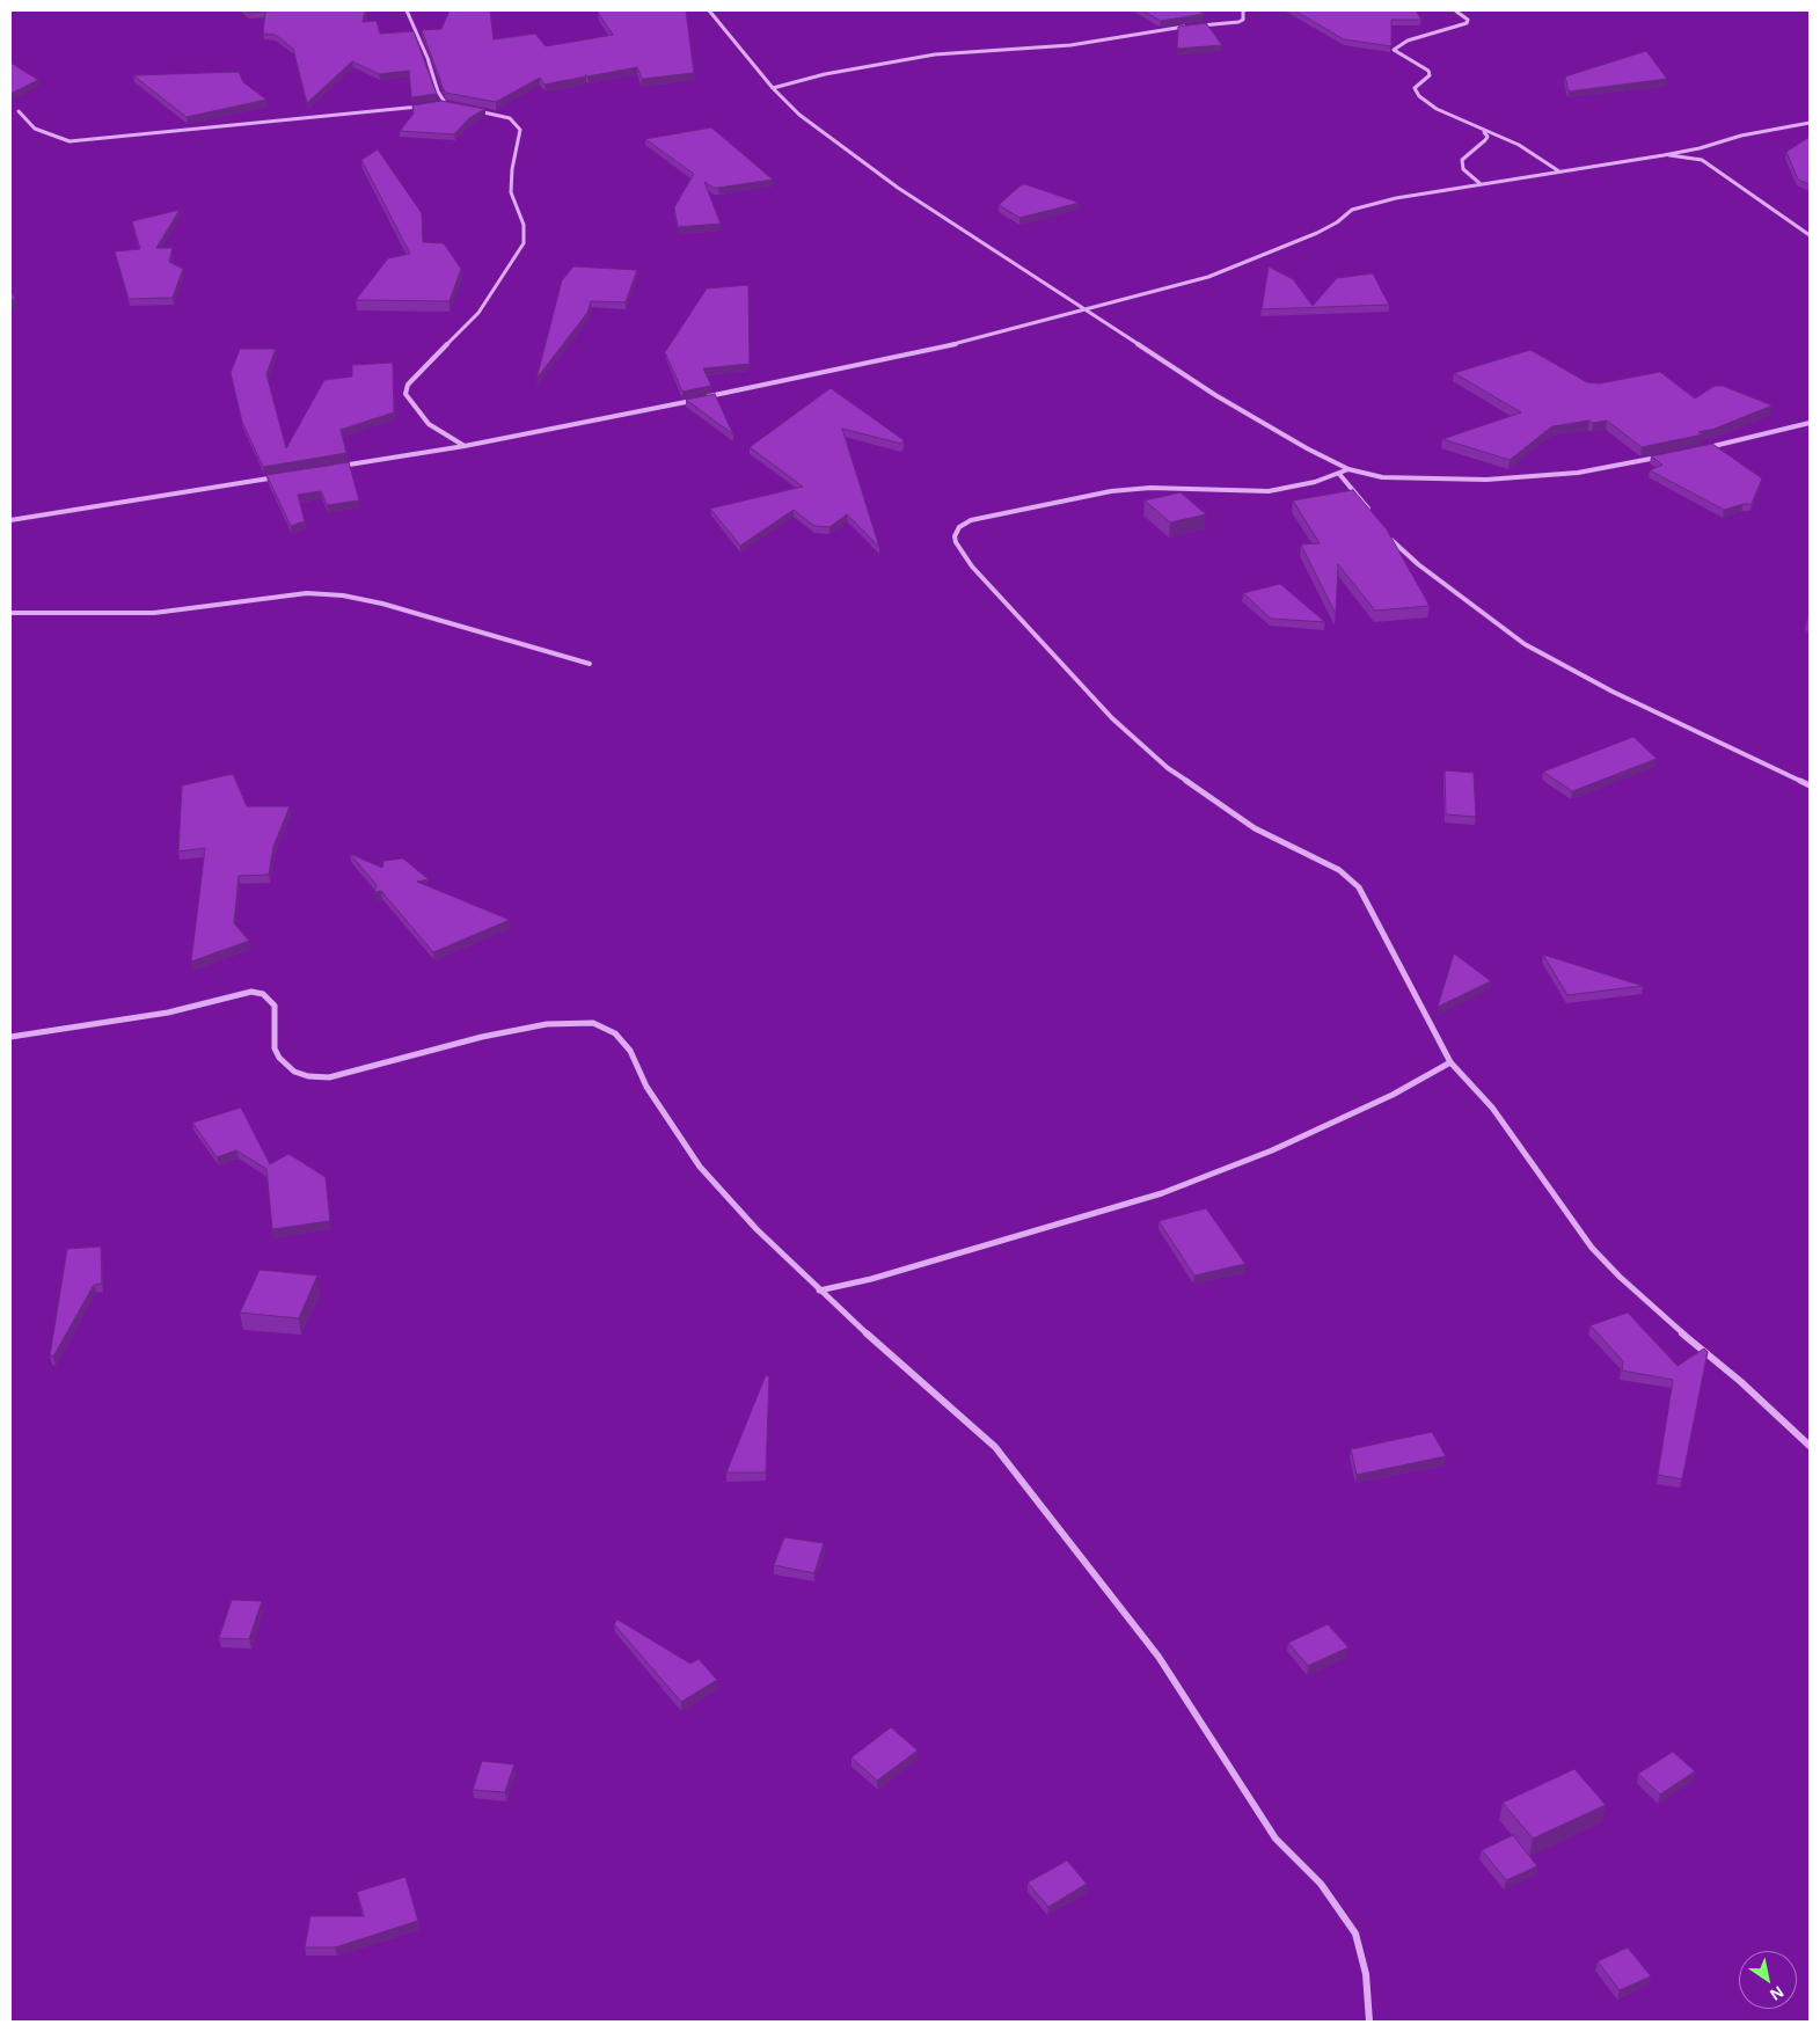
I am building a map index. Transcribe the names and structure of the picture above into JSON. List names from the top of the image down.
{
  "north": "bottom right"
}
